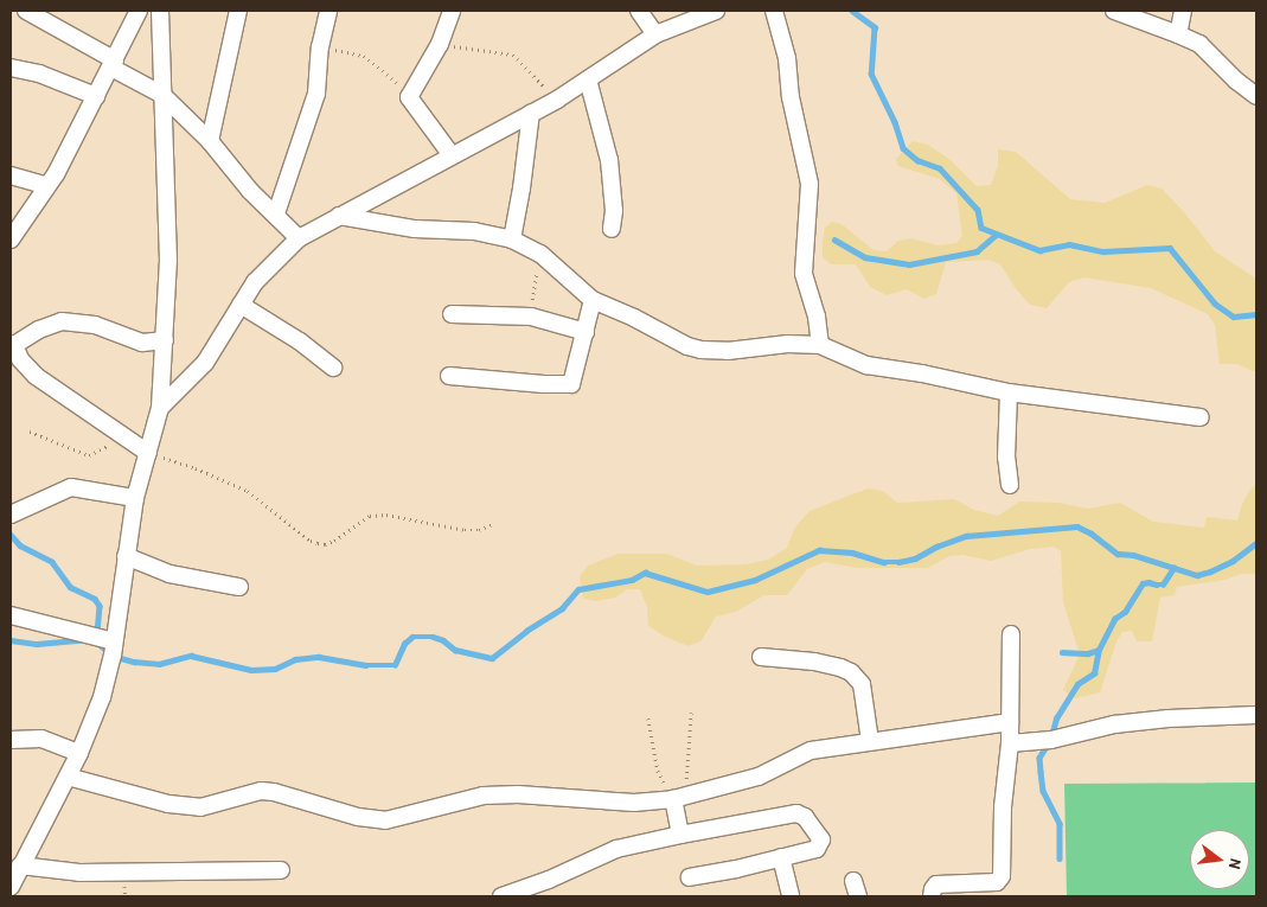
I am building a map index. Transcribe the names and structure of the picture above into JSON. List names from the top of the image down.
{
  "north": "right"
}
